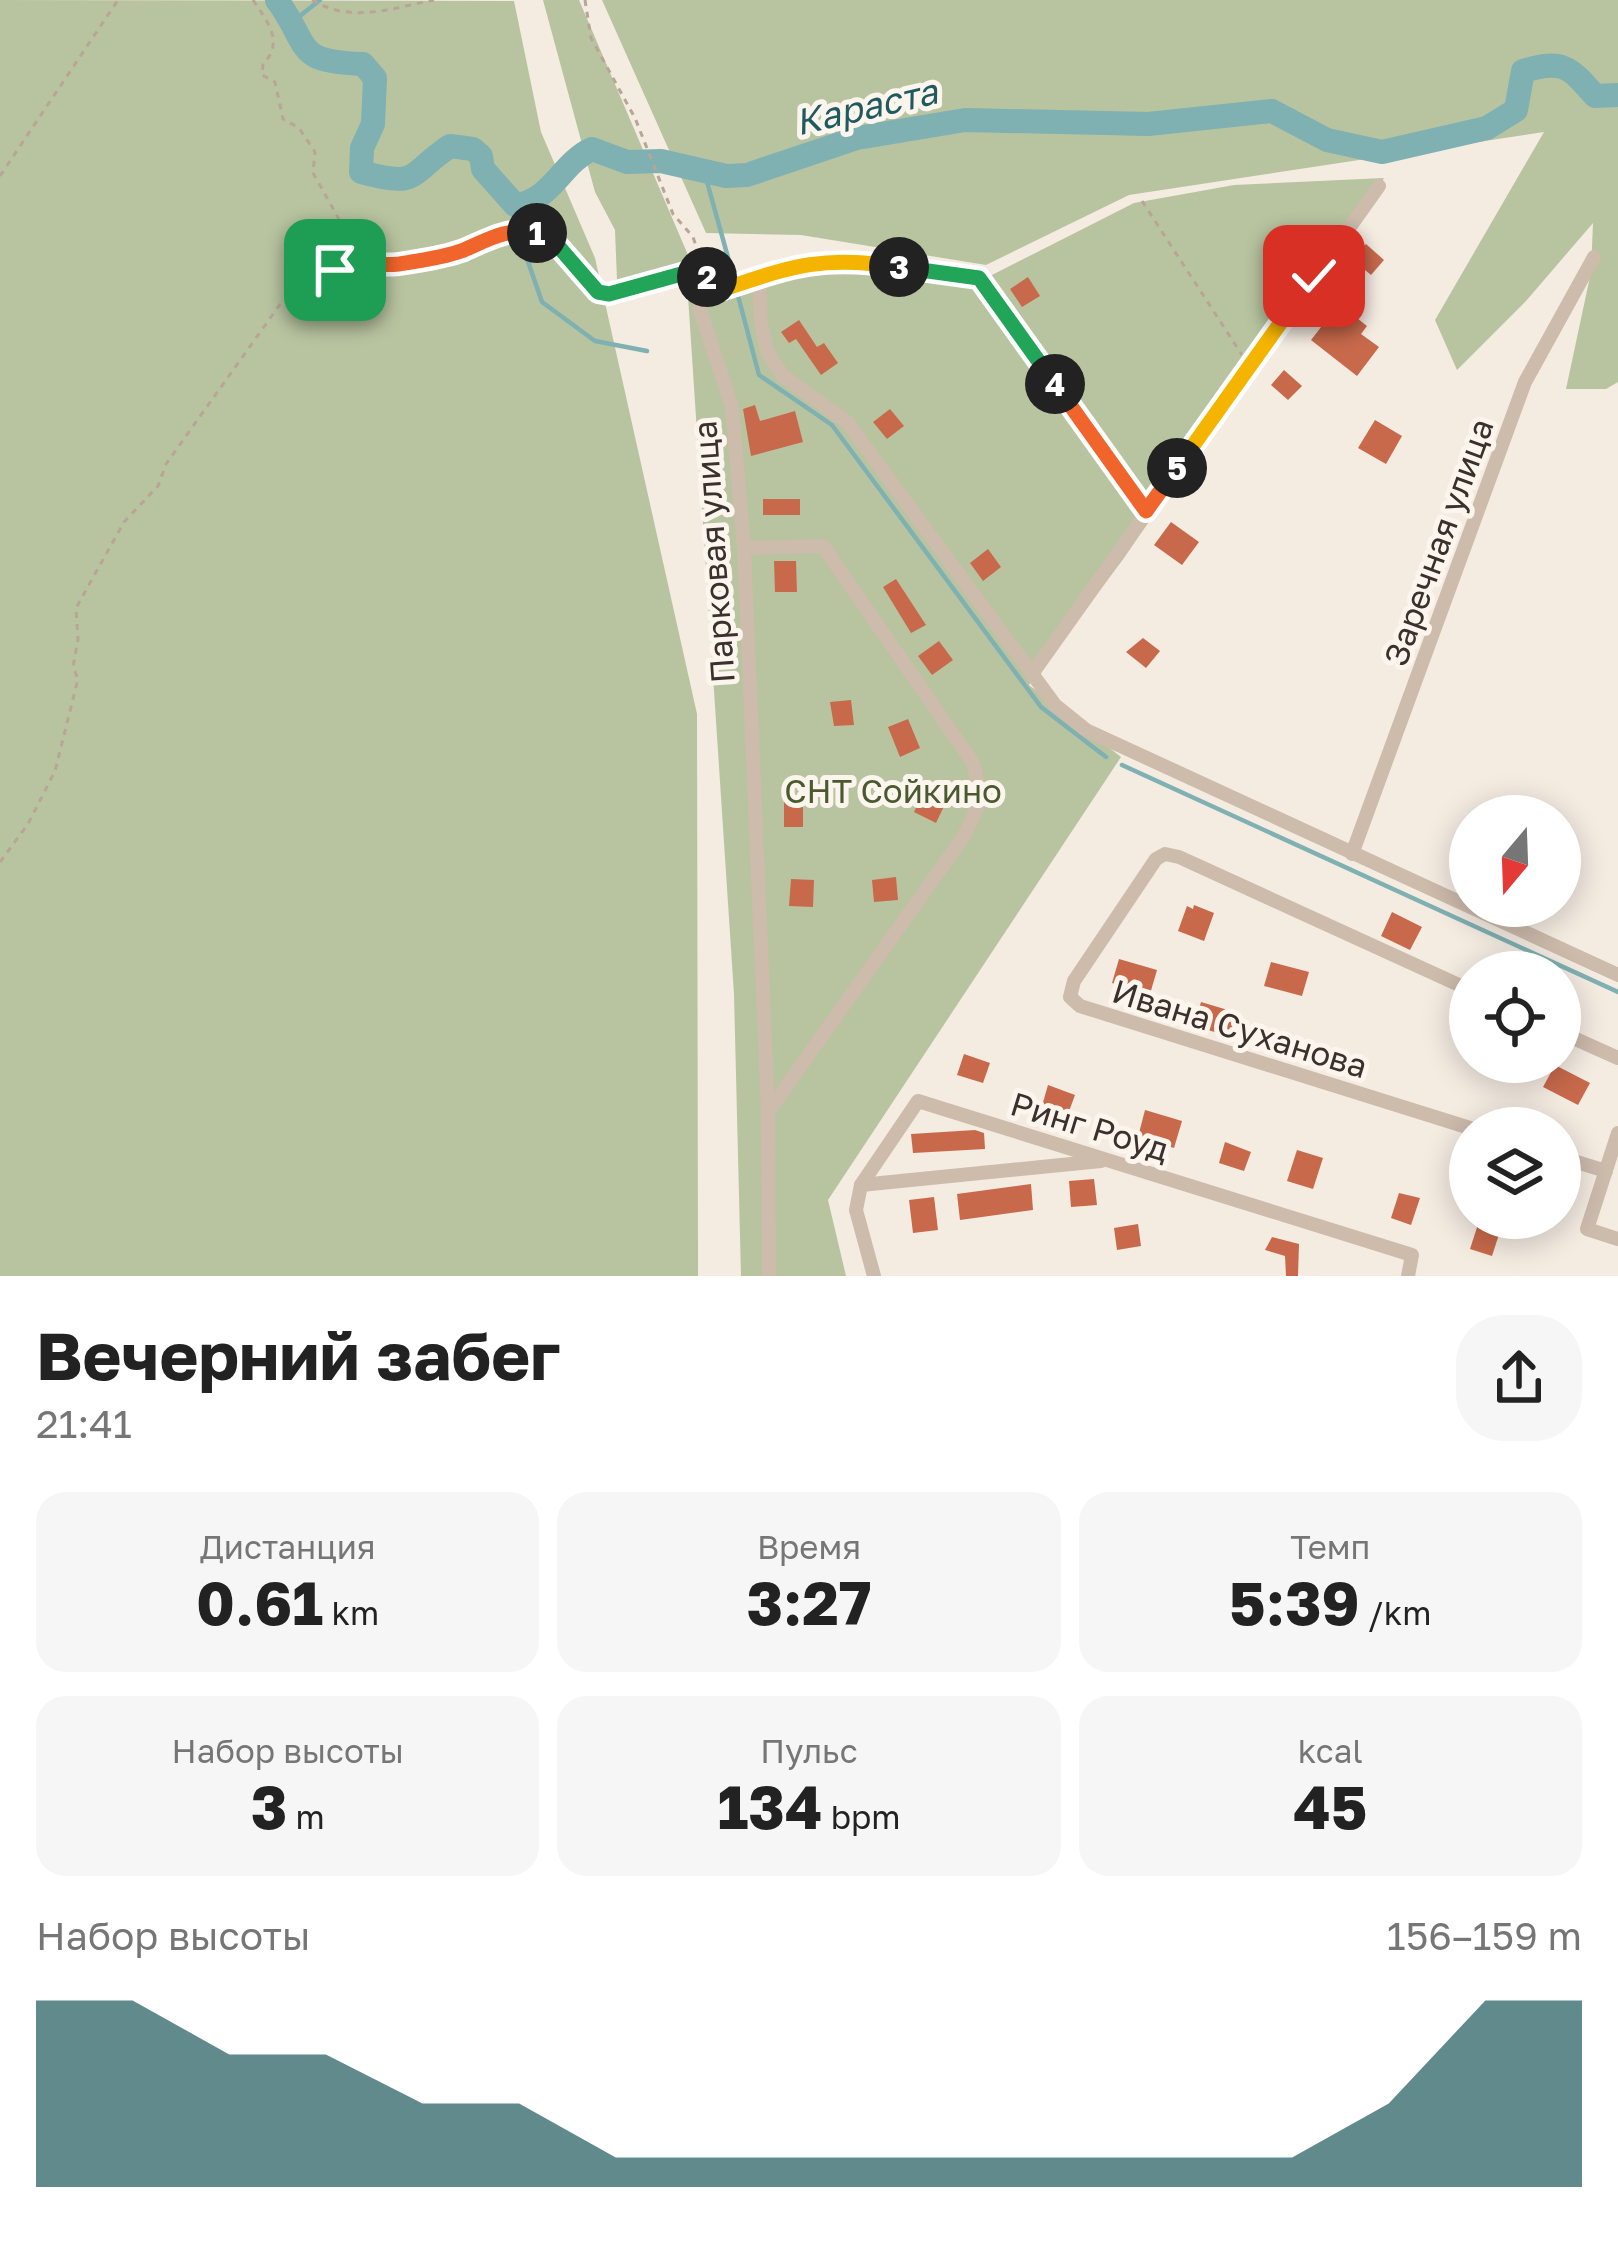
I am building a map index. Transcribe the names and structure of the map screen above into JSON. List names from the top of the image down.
{
  "streets": {
    "street": [
      "Заречная улица",
      "Парковая улица",
      "Ивана Суханова",
      "Ринг Роуд"
    ]
  },
  "water": ["Караста"],
  "parks": ["СНТ Сойкино"],
  "north": "bottom",
  "page": {
    "pins": [
      "1",
      "3",
      "2",
      "4",
      "5"
    ],
    "heading": ["Вечерний забег", "21:41"],
    "stats": [
      ["Дистанция", "0.61 km"],
      ["Время", "3:27"],
      ["Темп", "5:39 /km"],
      ["Набор высоты", "3 m"],
      ["Пульс", "134 bpm"],
      ["kcal", "45"]
    ],
    "chart": ["Набор высоты", "156–159 m"]
  }
}
